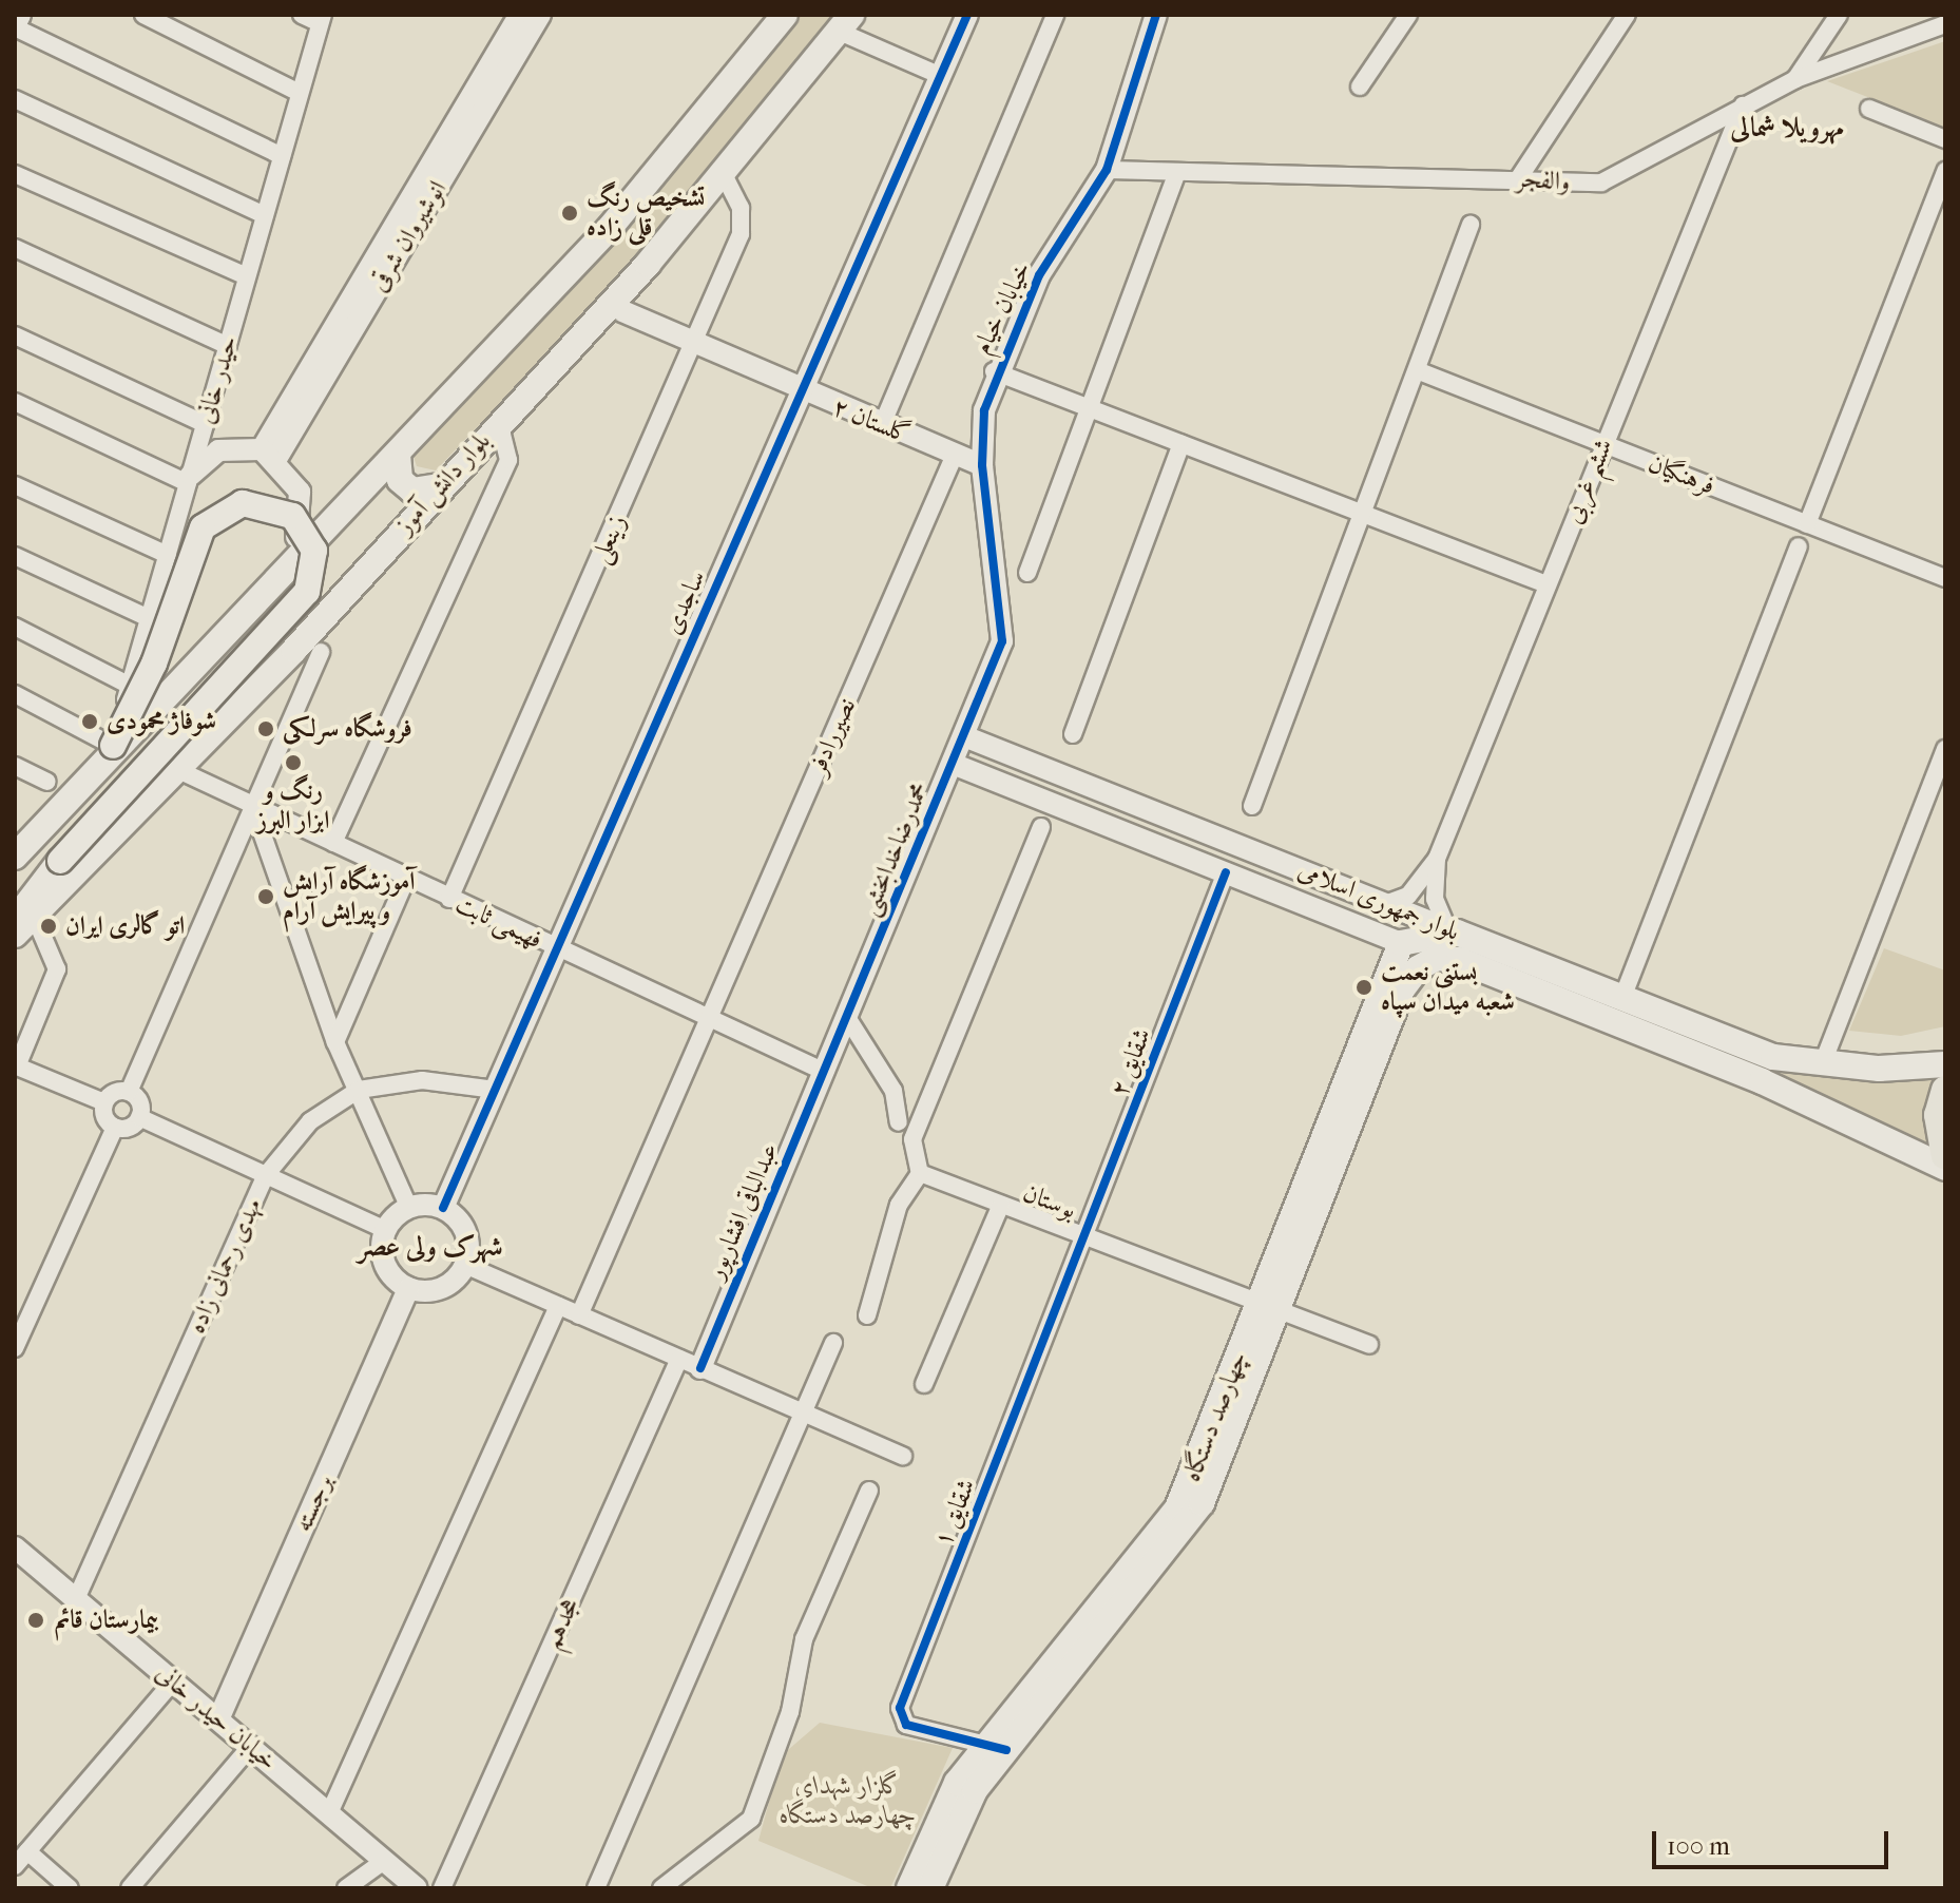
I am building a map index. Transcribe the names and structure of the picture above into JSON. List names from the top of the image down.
{
  "streets": {
    "main road": ["بلوار دانش آموز", "بلوار جمهوری اسلامی", "چهارصد دستگاه"],
    "street": [
      "والفجر",
      "انوشیروان شرقی",
      "خیابان خیام",
      "حیدر خانی",
      "گلستان ۲",
      "فرهنگیان",
      "ششم غربی",
      "زینعلی",
      "ساجدی",
      "نصیررادفر",
      "محمدرضاخدابخشی",
      "فهیمی ثابت",
      "شقایق ۲",
      "بوستان",
      "عبدالباقی افشارپور",
      "مهدی رحمانی زاده",
      "برجسته",
      "شقایق ۱",
      "هجدهم",
      "خیابان حیدر خانی"
    ]
  },
  "crossings": [
    ["والفجر", "خیابان خیام"],
    ["والفجر", "ششم غربی"],
    ["خیابان خیام", "گلستان ۲"],
    ["خیابان خیام", "محمدرضاخدابخشی"],
    ["حیدر خانی", "بلوار دانش آموز"],
    ["گلستان ۲", "زینعلی"],
    ["گلستان ۲", "ساجدی"],
    ["گلستان ۲", "نصیررادفر"],
    ["فرهنگیان", "ششم غربی"],
    ["بلوار دانش آموز", "زینعلی"],
    ["بلوار دانش آموز", "فهیمی ثابت"],
    ["زینعلی", "فهیمی ثابت"],
    ["ساجدی", "فهیمی ثابت"],
    ["ساجدی", "مهدی رحمانی زاده"],
    ["ساجدی", "برجسته"],
    ["نصیررادفر", "فهیمی ثابت"],
    ["محمدرضاخدابخشی", "بلوار جمهوری اسلامی"],
    ["محمدرضاخدابخشی", "فهیمی ثابت"],
    ["محمدرضاخدابخشی", "عبدالباقی افشارپور"],
    ["بلوار جمهوری اسلامی", "شقایق ۲"],
    ["بلوار جمهوری اسلامی", "چهارصد دستگاه"],
    ["فهیمی ثابت", "عبدالباقی افشارپور"],
    ["شقایق ۲", "بوستان"],
    ["شقایق ۲", "شقایق ۱"],
    ["بوستان", "چهارصد دستگاه"],
    ["بوستان", "شقایق ۱"],
    ["مهدی رحمانی زاده", "خیابان حیدر خانی"],
    ["چهارصد دستگاه", "شقایق ۱"],
    ["برجسته", "خیابان حیدر خانی"]
  ],
  "districts": ["مهرویلا شمالی", "شهرک ولی عصر"],
  "parks": ["گلزار شهدای چهارصد دستگاه"],
  "places": [
    "تشخیص رنگ قلی زاده",
    "شوفاژ محمودی",
    "فروشگاه سرلکی",
    "رنگ و ابزار البرز",
    "آموزشگاه آرایش و پیرایش آرام",
    "اتو گالری ایران",
    "بستنی نعمت شعبه میدان سپاه",
    "بیمارستان قائم"
  ],
  "scale_bar": "100 m"
}
